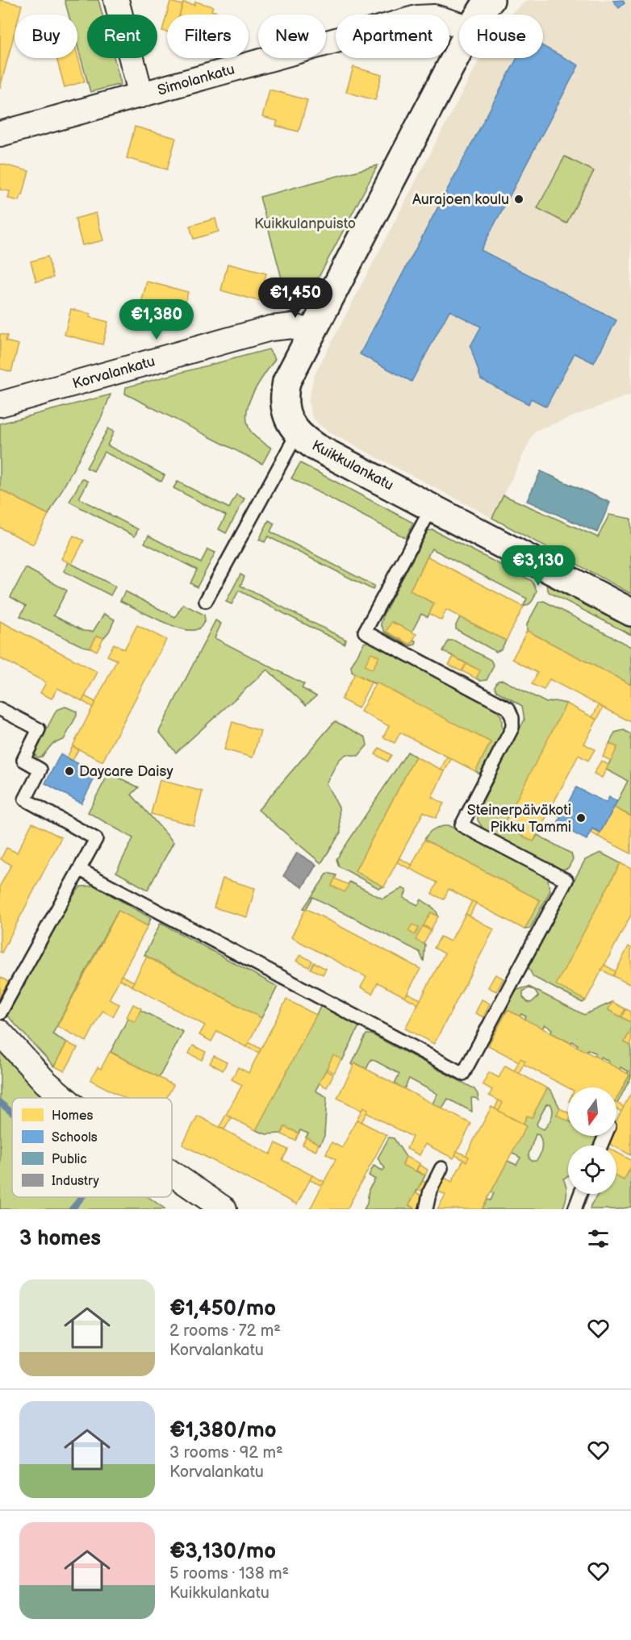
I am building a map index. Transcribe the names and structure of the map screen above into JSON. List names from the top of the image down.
{
  "streets": {
    "street": ["Simolankatu", "Korvalankatu", "Kuikkulankatu"]
  },
  "crossings": [
    ["Korvalankatu", "Kuikkulankatu"]
  ],
  "parks": ["Kuikkulanpuisto"],
  "places": ["Aurajoen koulu", "Daycare Daisy", "Steinerpäiväkoti Pikku Tammi"],
  "legend": [
    "Homes",
    "Schools",
    "Public",
    "Industry"
  ],
  "north": "bottom",
  "page": {
    "chip": [
      "Buy",
      "Rent",
      "Filters",
      "New",
      "Apartment",
      "House"
    ],
    "price": ["€1,450", "€1,380", "€3,130"],
    "heading": "3 homes",
    "list": [
      {
        "name": "€1,450/mo",
        "note": "2 rooms · 72 m² · Korvalankatu"
      },
      {
        "name": "€1,380/mo",
        "note": "3 rooms · 92 m² · Korvalankatu"
      },
      {
        "name": "€3,130/mo",
        "note": "5 rooms · 138 m² · Kuikkulankatu"
      }
    ]
  }
}
